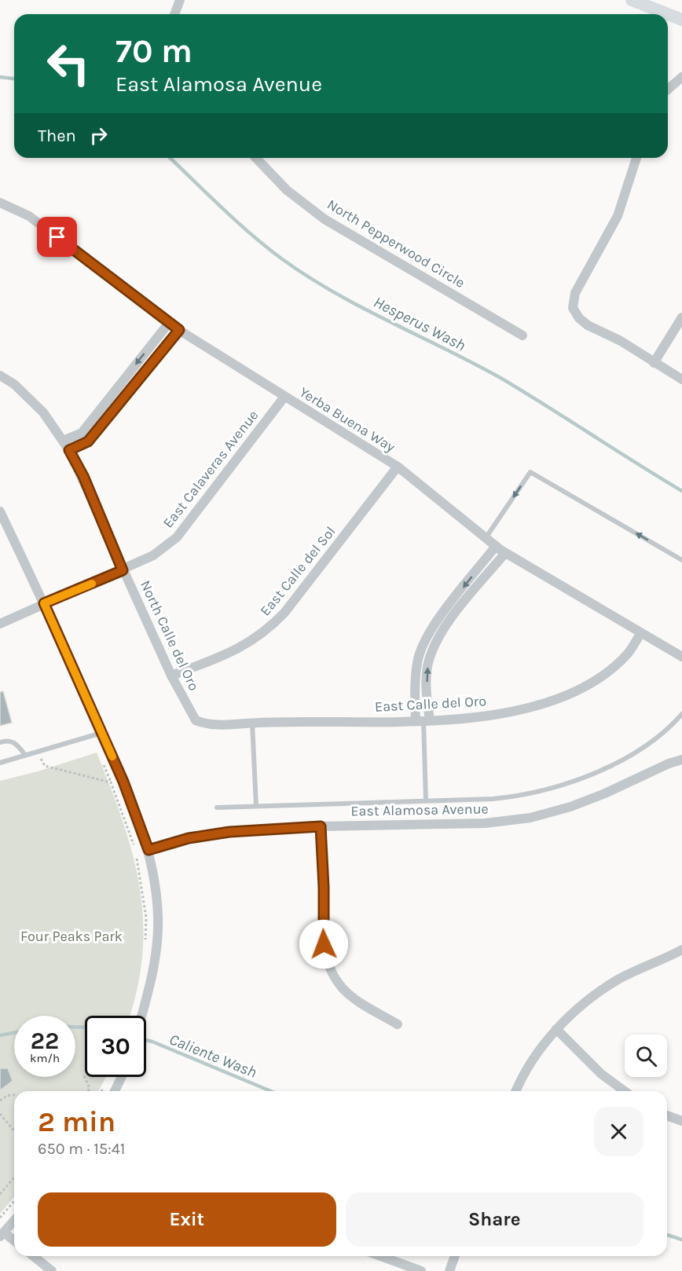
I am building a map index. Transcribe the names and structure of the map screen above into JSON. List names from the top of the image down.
{
  "streets": {
    "street": [
      "North Pepperwood Circle",
      "Yerba Buena Way",
      "East Calaveras Avenue",
      "East Calle del Sol",
      "North Calle del Oro",
      "East Calle del Oro",
      "East Alamosa Avenue"
    ]
  },
  "crossings": [
    ["Yerba Buena Way", "East Calaveras Avenue"],
    ["Yerba Buena Way", "East Calle del Sol"],
    ["Yerba Buena Way", "East Calle del Oro"],
    ["East Calaveras Avenue", "North Calle del Oro"],
    ["East Calle del Sol", "North Calle del Oro"],
    ["North Calle del Oro", "East Calle del Oro"]
  ],
  "water": ["Hesperus Wash", "Caliente Wash"],
  "parks": ["Four Peaks Park"],
  "page": {
    "turn": ["70 m", "East Alamosa Avenue"],
    "then": "Then",
    "speed": "22 km/h",
    "limit": "30",
    "heading": ["2 min", "650 m · 15:41"],
    "buttons": ["Exit", "Share"]
  }
}
